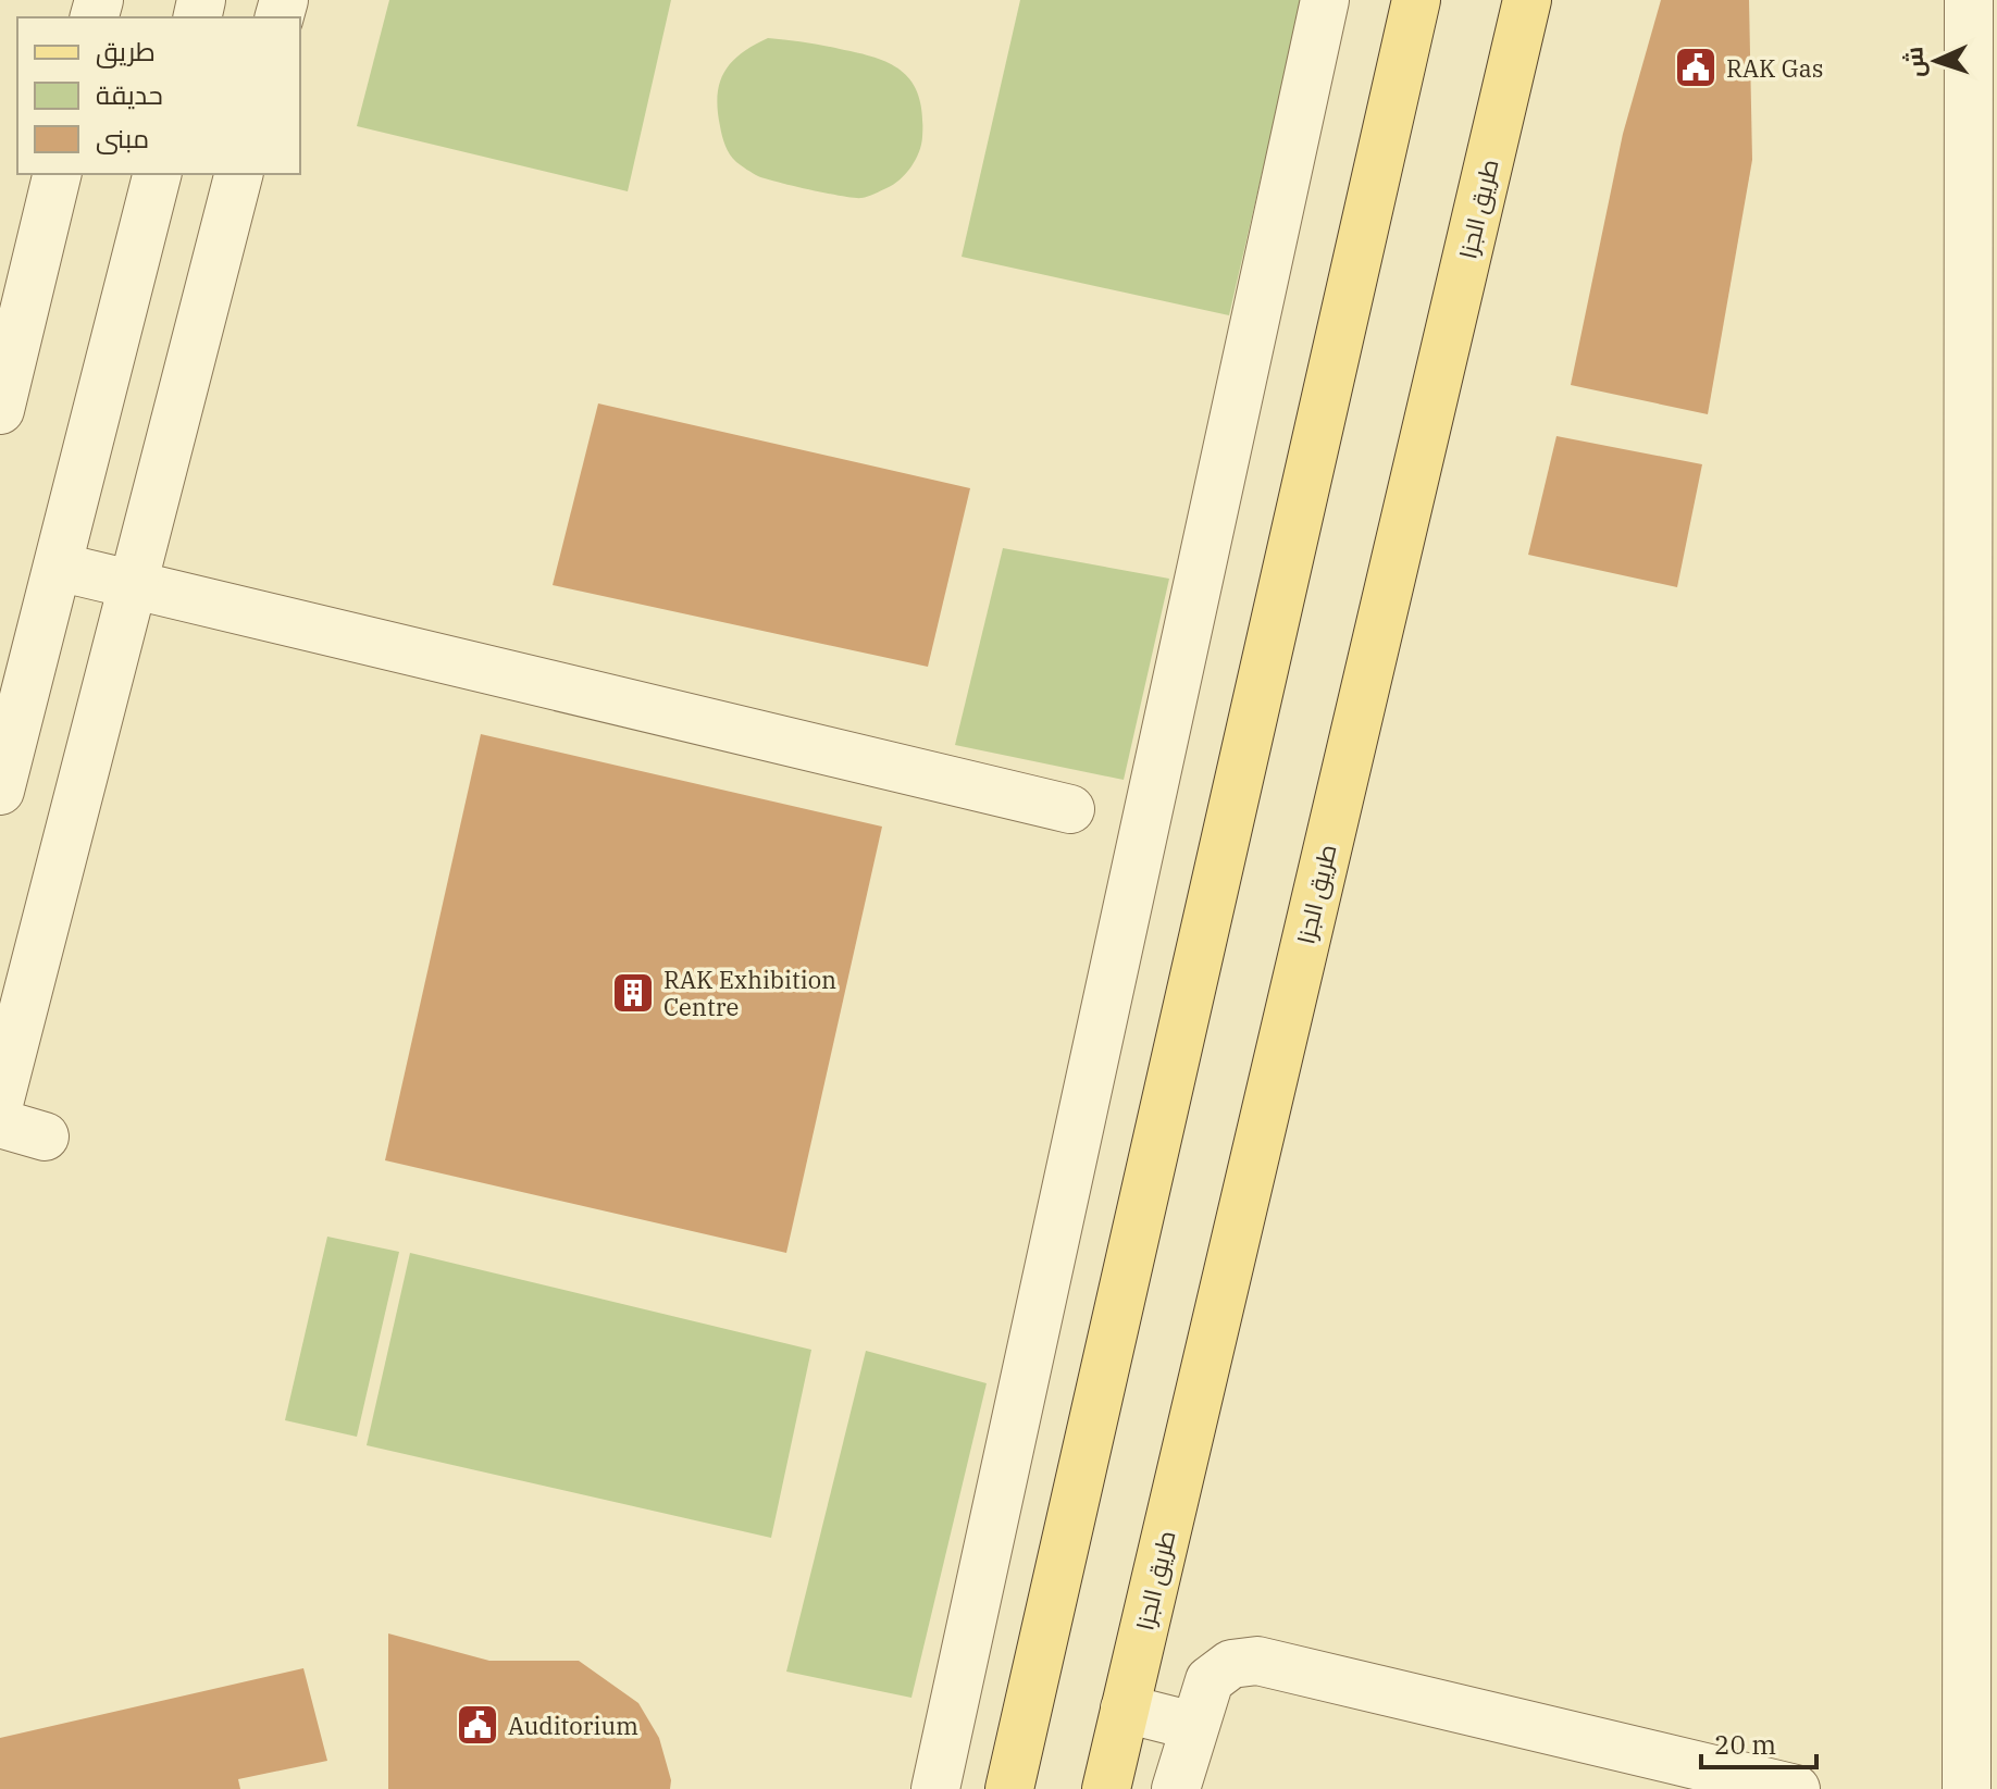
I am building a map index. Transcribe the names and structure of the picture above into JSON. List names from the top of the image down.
{
  "streets": {
    "main road": ["طريق الجزا"]
  },
  "places": {
    "public building": ["RAK Gas", "Auditorium"],
    "building": ["RAK Exhibition Centre"]
  },
  "legend": ["طريق", "حديقة", "مبنى"],
  "scale_bar": "20 m",
  "north": "left"
}
